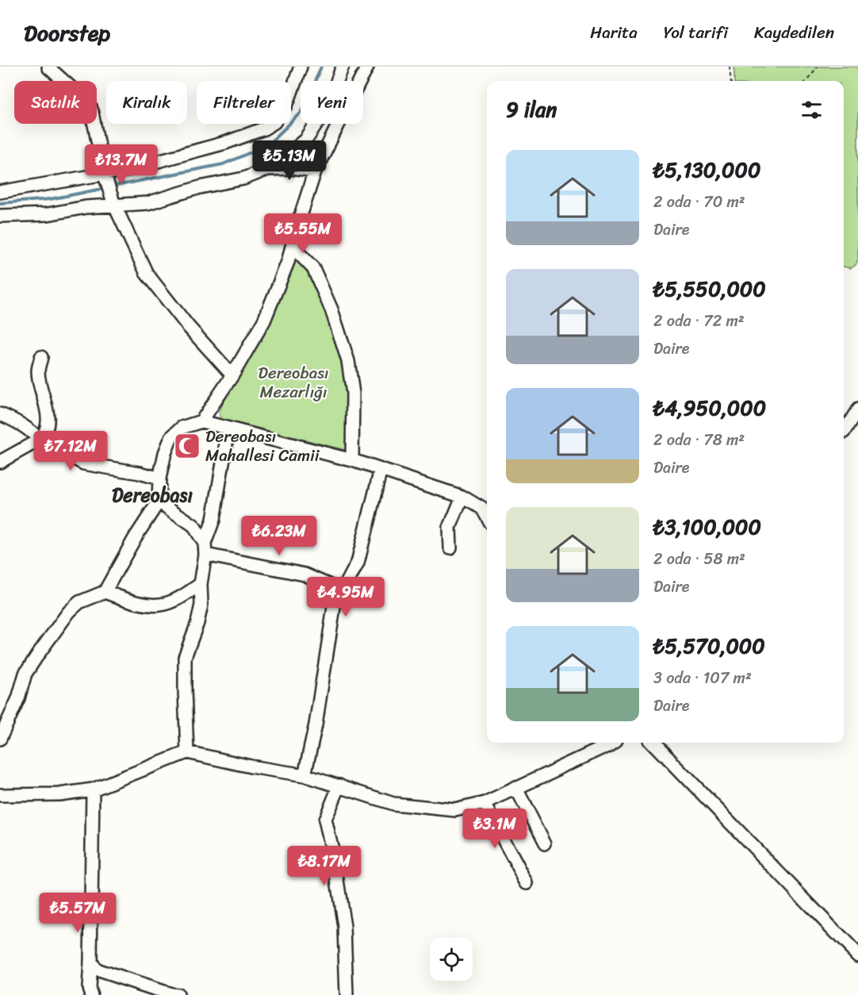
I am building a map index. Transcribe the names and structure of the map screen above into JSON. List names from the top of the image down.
{
  "districts": ["Dereobası"],
  "parks": ["Dereobası Mezarlığı"],
  "places": {
    "mosque": ["Dereobası Mahallesi Camii"]
  },
  "page": {
    "header": "Doorstep",
    "nav": ["Harita", "Yol tarifi", "Kaydedilen"],
    "chip": [
      "Satılık",
      "Kiralık",
      "Filtreler",
      "Yeni"
    ],
    "heading": "9 ilan",
    "list": [
      {
        "name": "₺5,130,000",
        "note": "2 oda · 70 m² · Daire"
      },
      {
        "name": "₺5,550,000",
        "note": "2 oda · 72 m² · Daire"
      },
      {
        "name": "₺4,950,000",
        "note": "2 oda · 78 m² · Daire"
      },
      {
        "name": "₺3,100,000",
        "note": "2 oda · 58 m² · Daire"
      },
      {
        "name": "₺5,570,000",
        "note": "3 oda · 107 m² · Daire"
      }
    ],
    "price": [
      "₺5.13M",
      "₺13.7M",
      "₺5.55M",
      "₺7.12M",
      "₺6.23M",
      "₺4.95M",
      "₺3.1M",
      "₺8.17M",
      "₺5.57M"
    ]
  }
}
